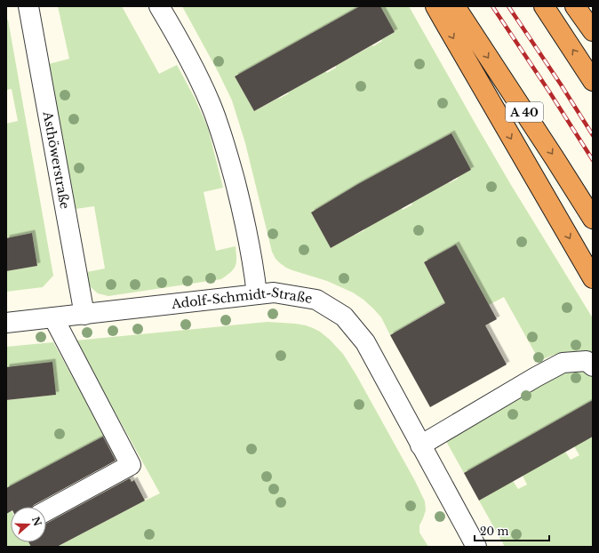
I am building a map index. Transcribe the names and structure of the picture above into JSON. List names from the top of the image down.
{
  "streets": {
    "highway": ["A 40"],
    "street": ["Asthöwerstraße", "Adolf-Schmidt-Straße"]
  },
  "crossings": [
    ["Asthöwerstraße", "Adolf-Schmidt-Straße"]
  ],
  "scale_bar": "20 m",
  "north": "right"
}
